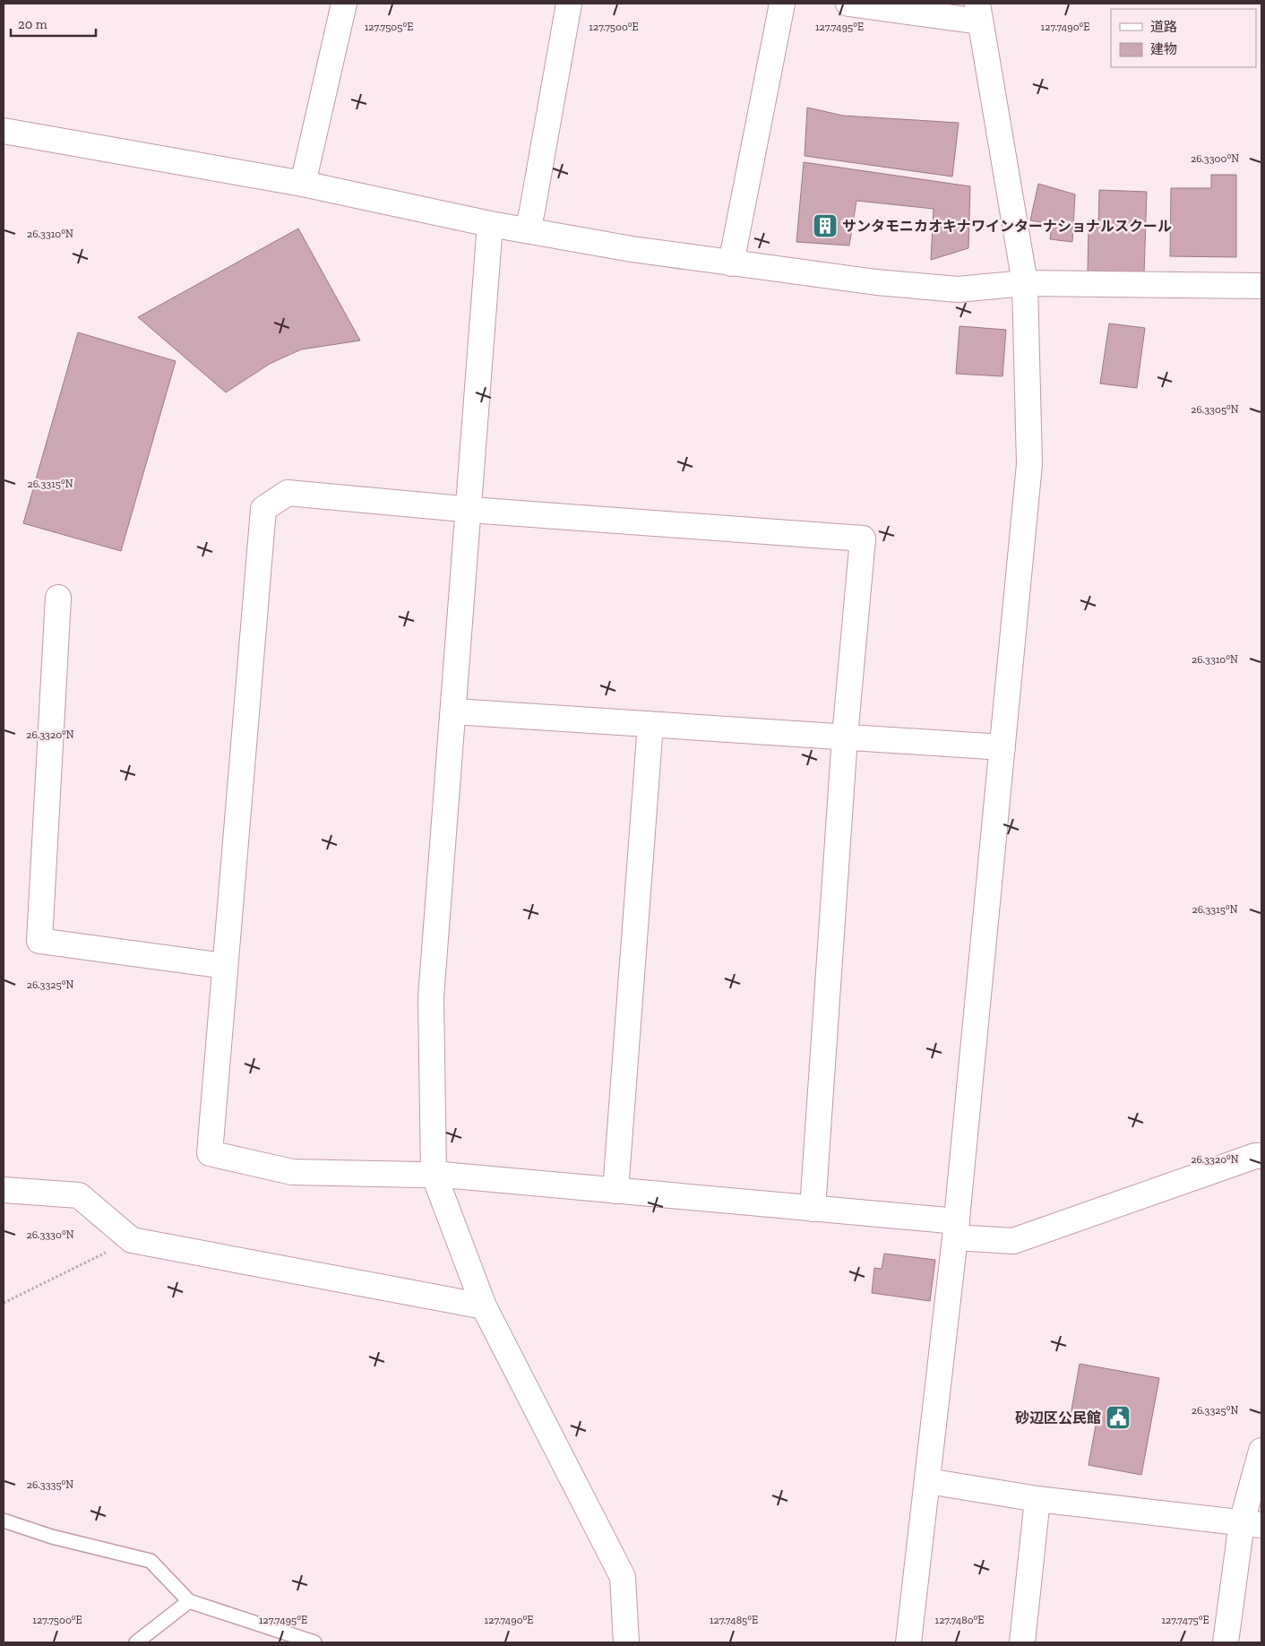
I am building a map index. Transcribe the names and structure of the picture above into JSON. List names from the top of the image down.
{
  "places": {
    "building": ["サンタモニカオキナワインターナショナルスクール"],
    "public building": ["砂辺区公民館"]
  },
  "legend": ["道路", "建物"],
  "scale_bar": "20 m",
  "coordinates": [
    "127.7505°E",
    "127.7500°E",
    "127.7495°E",
    "127.7490°E",
    "26.3300°N",
    "26.3310°N",
    "26.3305°N",
    "26.3315°N",
    "26.3320°N",
    "26.3325°N",
    "26.3330°N",
    "26.3335°N",
    "127.7485°E",
    "127.7480°E",
    "127.7475°E"
  ]
}
